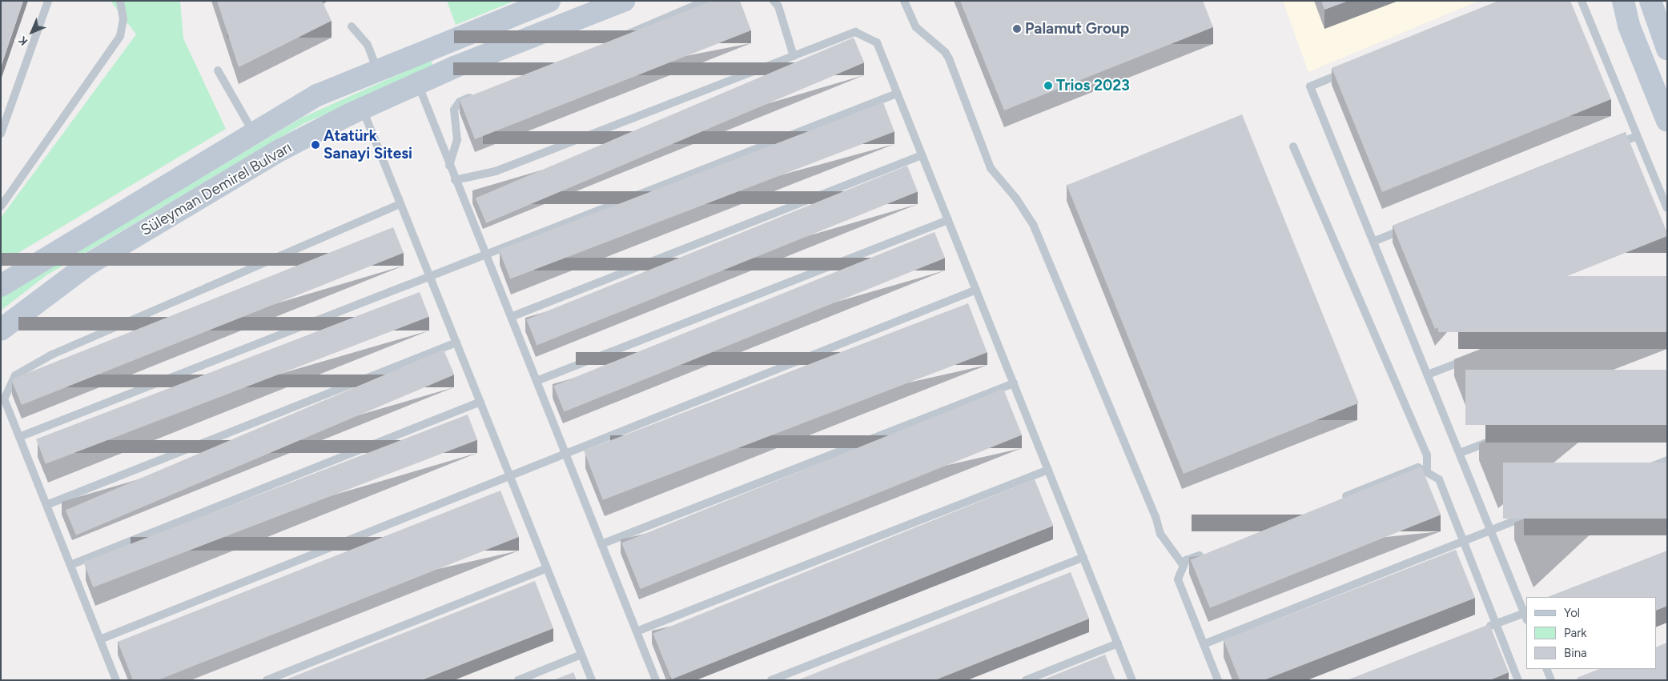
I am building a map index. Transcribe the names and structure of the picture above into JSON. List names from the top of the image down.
{
  "streets": {
    "street": ["Süleyman Demirel Bulvarı"]
  },
  "places": ["Palamut Group", "Trios 2023", "Atatürk Sanayi Sitesi"],
  "legend": ["Yol", "Park", "Bina"],
  "north": "bottom left"
}
